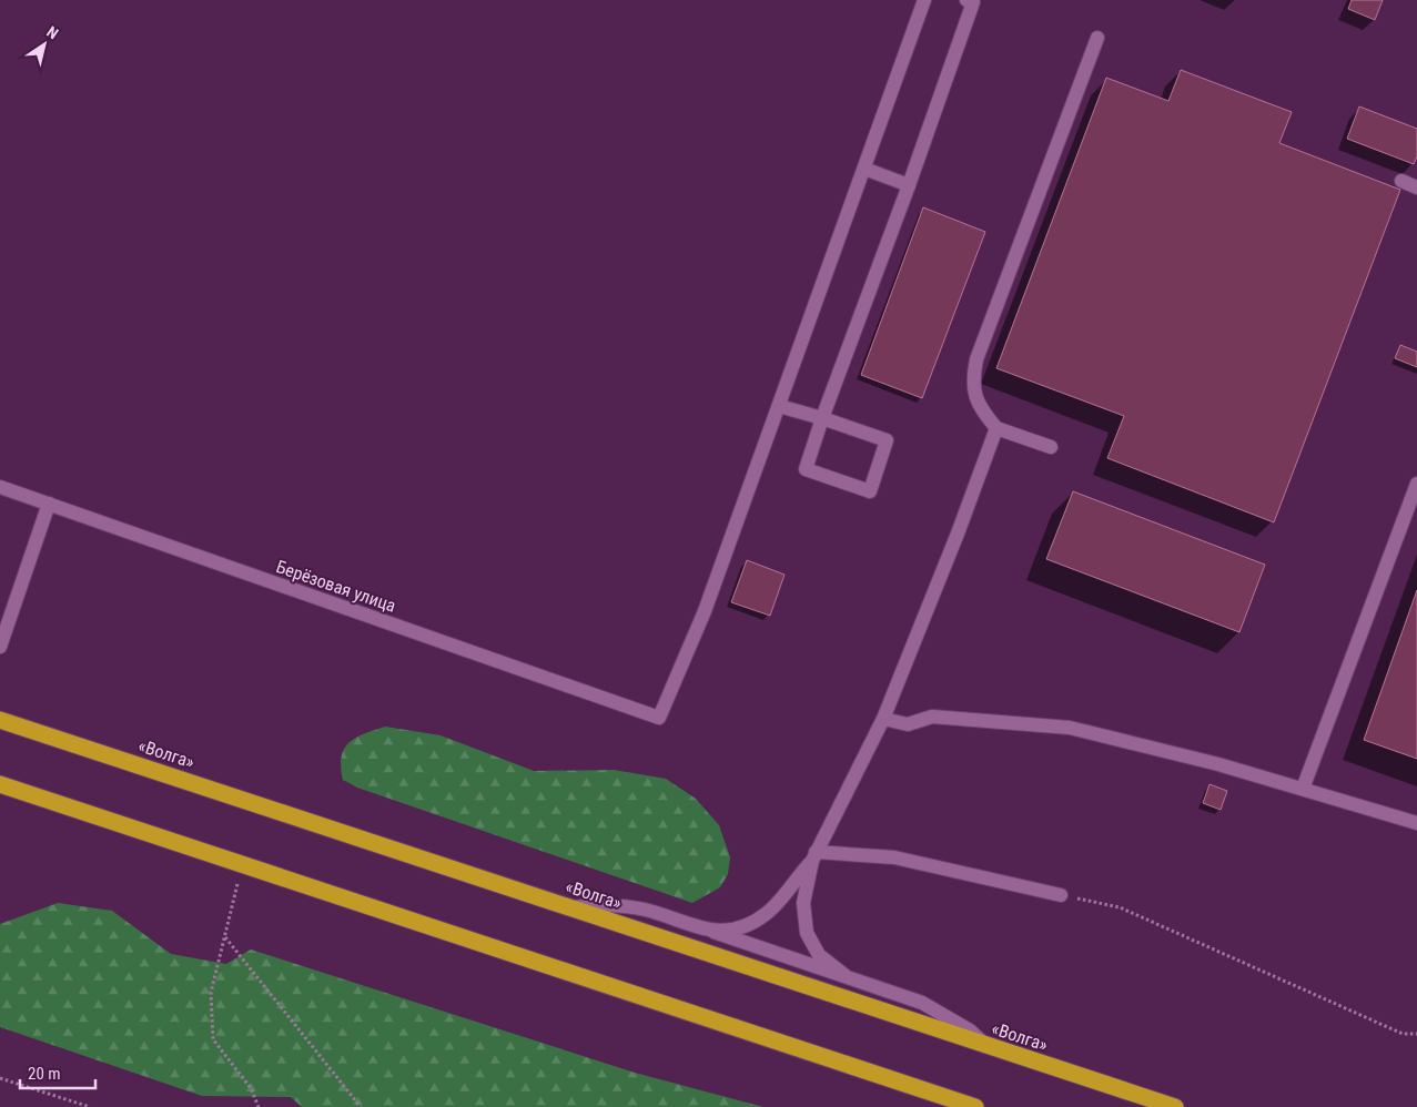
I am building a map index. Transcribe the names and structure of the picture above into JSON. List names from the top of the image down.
{
  "streets": {
    "highway": ["«Волга»"],
    "street": ["Берёзовая улица"]
  },
  "scale_bar": "20 m",
  "north": "top right"
}
